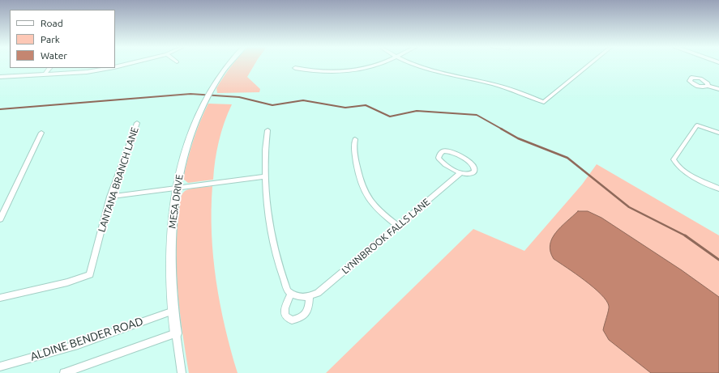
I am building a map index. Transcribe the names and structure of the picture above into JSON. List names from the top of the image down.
{
  "streets": {
    "street": [
      "LANTANA BRANCH LANE",
      "MESA DRIVE",
      "LYNNBROOK FALLS LANE",
      "ALDINE BENDER ROAD"
    ]
  },
  "crossings": [
    ["MESA DRIVE", "ALDINE BENDER ROAD"]
  ],
  "legend": ["Road", "Park", "Water"]
}
